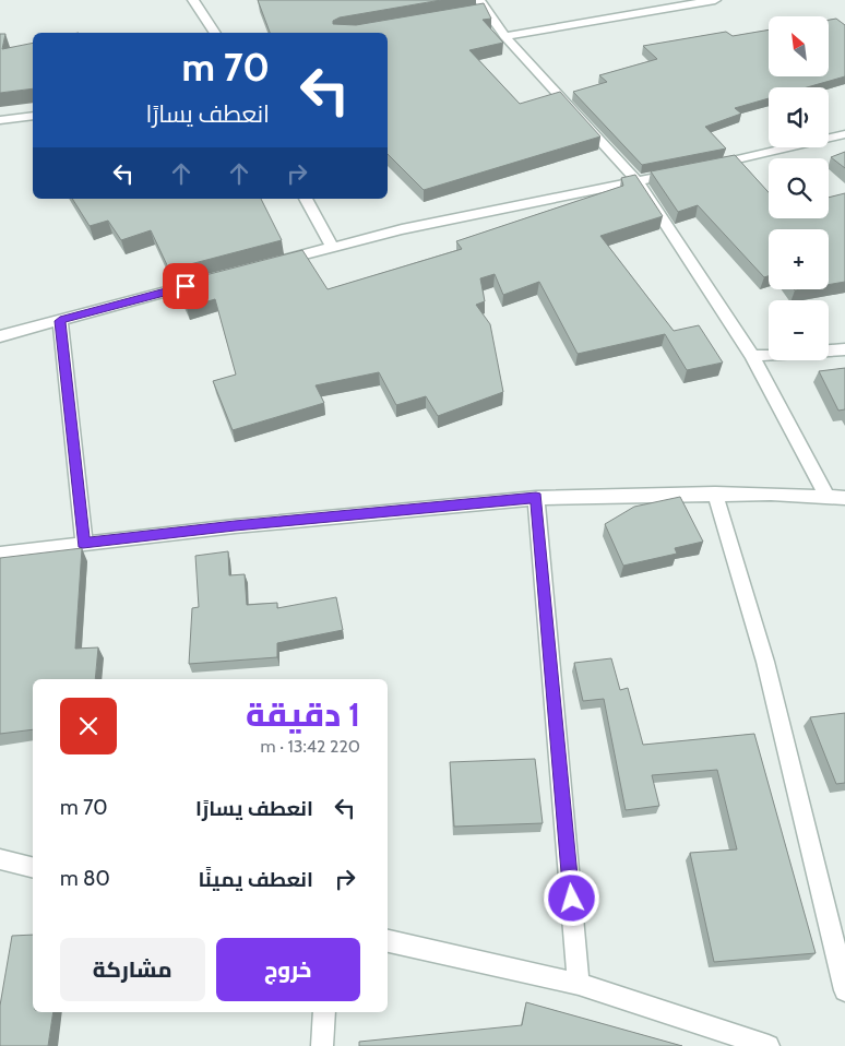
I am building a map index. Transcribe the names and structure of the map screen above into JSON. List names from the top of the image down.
{
  "north": "top left",
  "page": {
    "map_buttons": ["+", "−"],
    "turn": ["70 m", "انعطف يسارًا"],
    "heading": ["1 دقيقة", "220 m · 13:42"],
    "list": [
      {
        "name": "انعطف يسارًا",
        "value": "70 m"
      },
      {
        "name": "انعطف يمينًا",
        "value": "80 m"
      }
    ],
    "buttons": ["خروج", "مشاركة"]
  }
}
